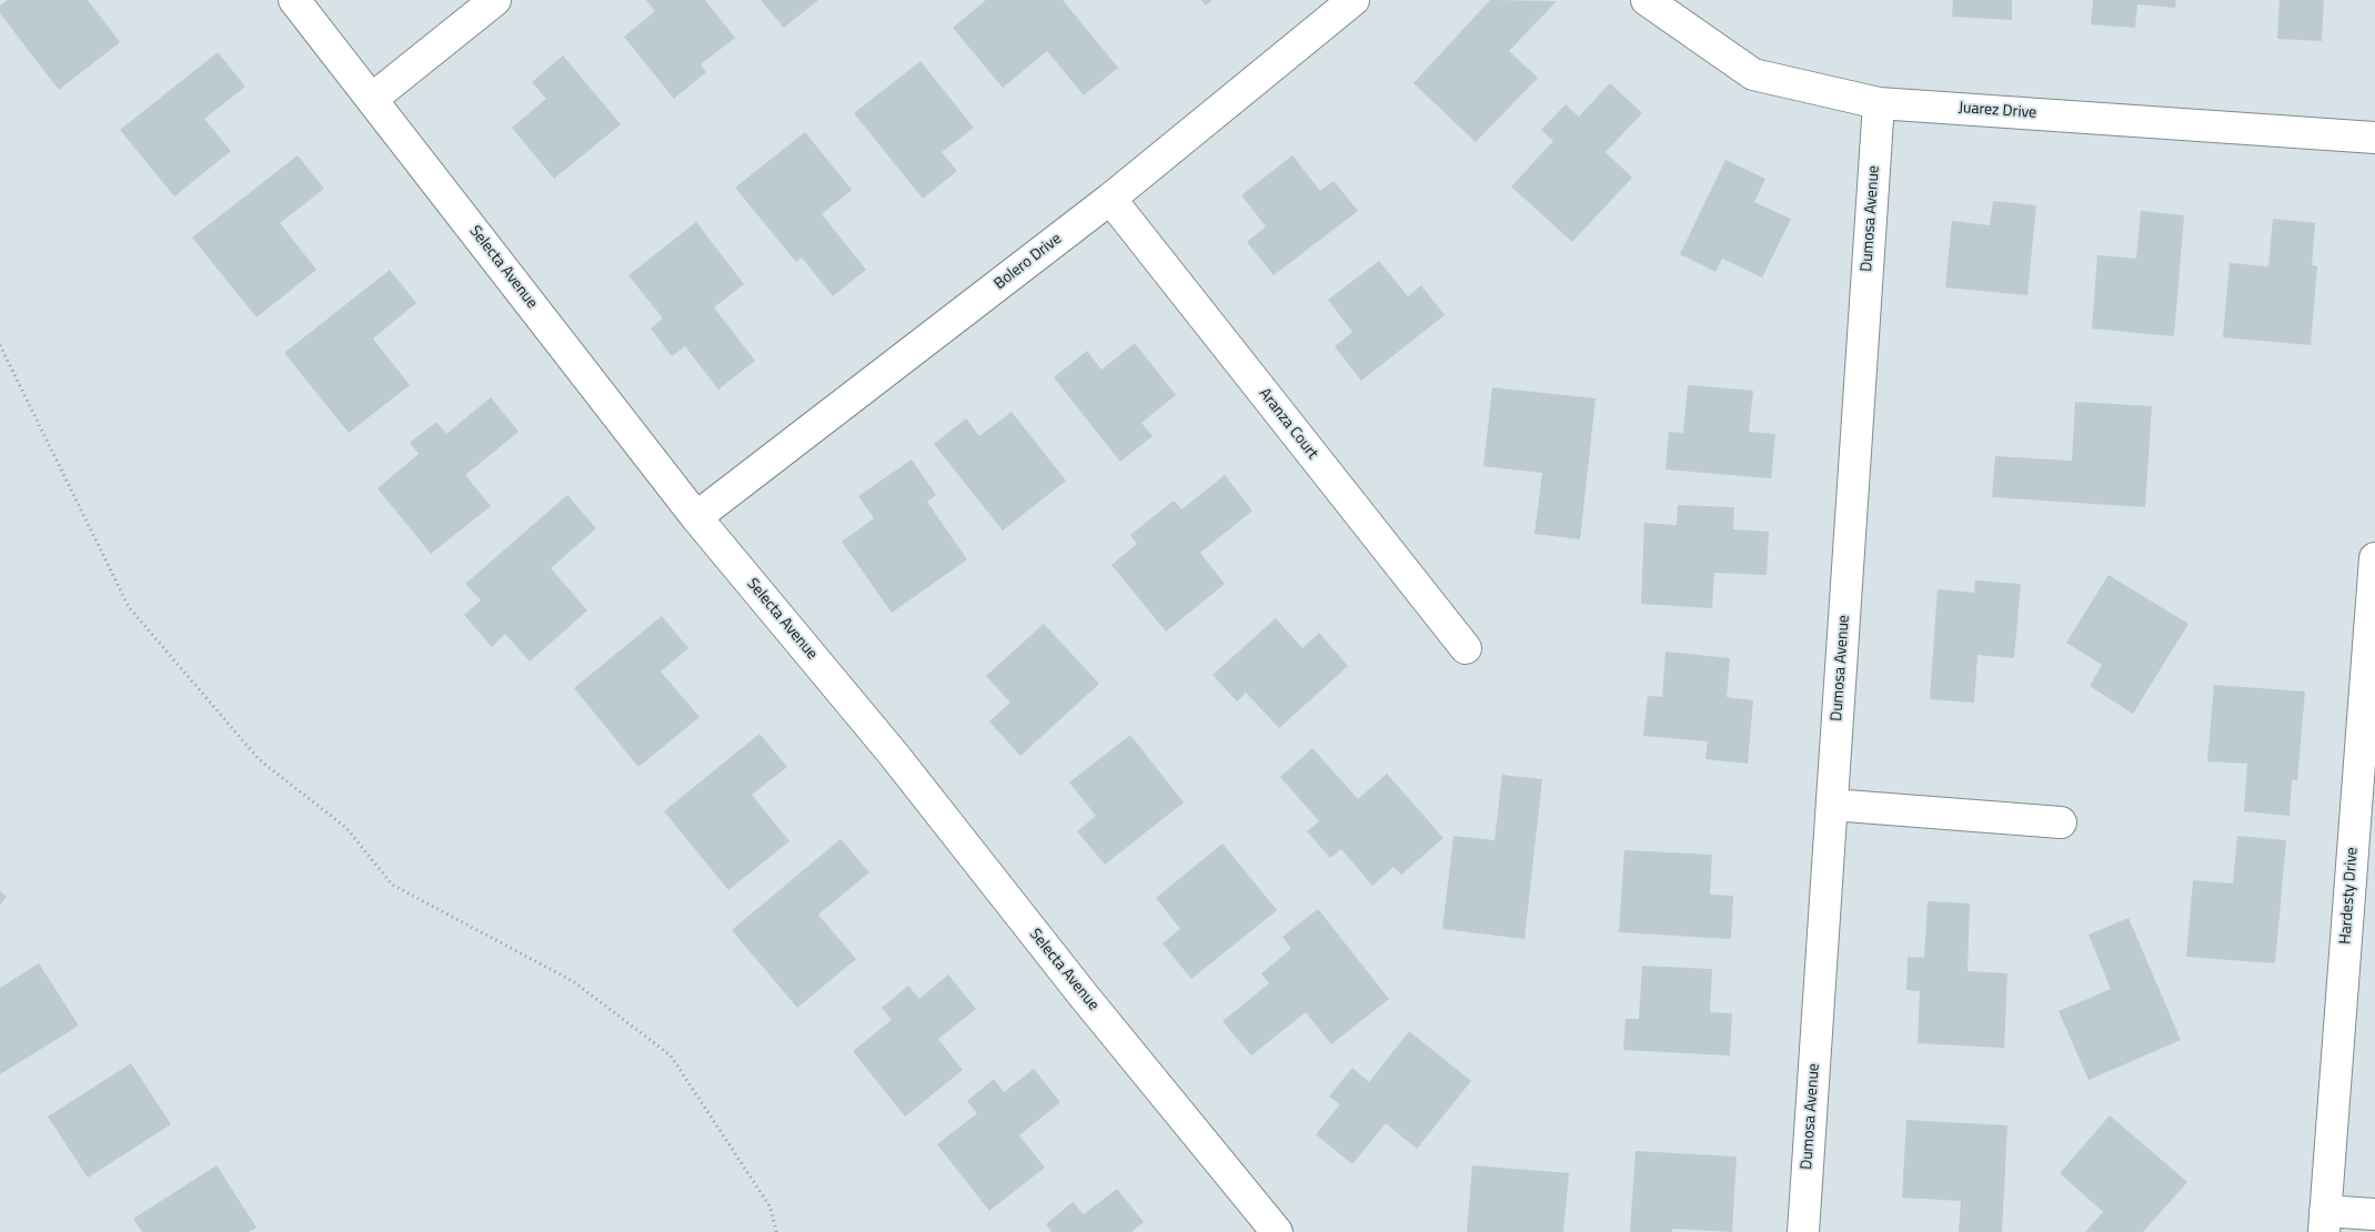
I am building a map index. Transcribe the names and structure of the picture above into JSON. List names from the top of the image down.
{
  "streets": {
    "street": [
      "Juarez Drive",
      "Dumosa Avenue",
      "Bolero Drive",
      "Selecta Avenue",
      "Aranza Court",
      "Hardesty Drive"
    ]
  },
  "crossings": [
    ["Juarez Drive", "Dumosa Avenue"],
    ["Bolero Drive", "Selecta Avenue"],
    ["Bolero Drive", "Aranza Court"]
  ]
}
